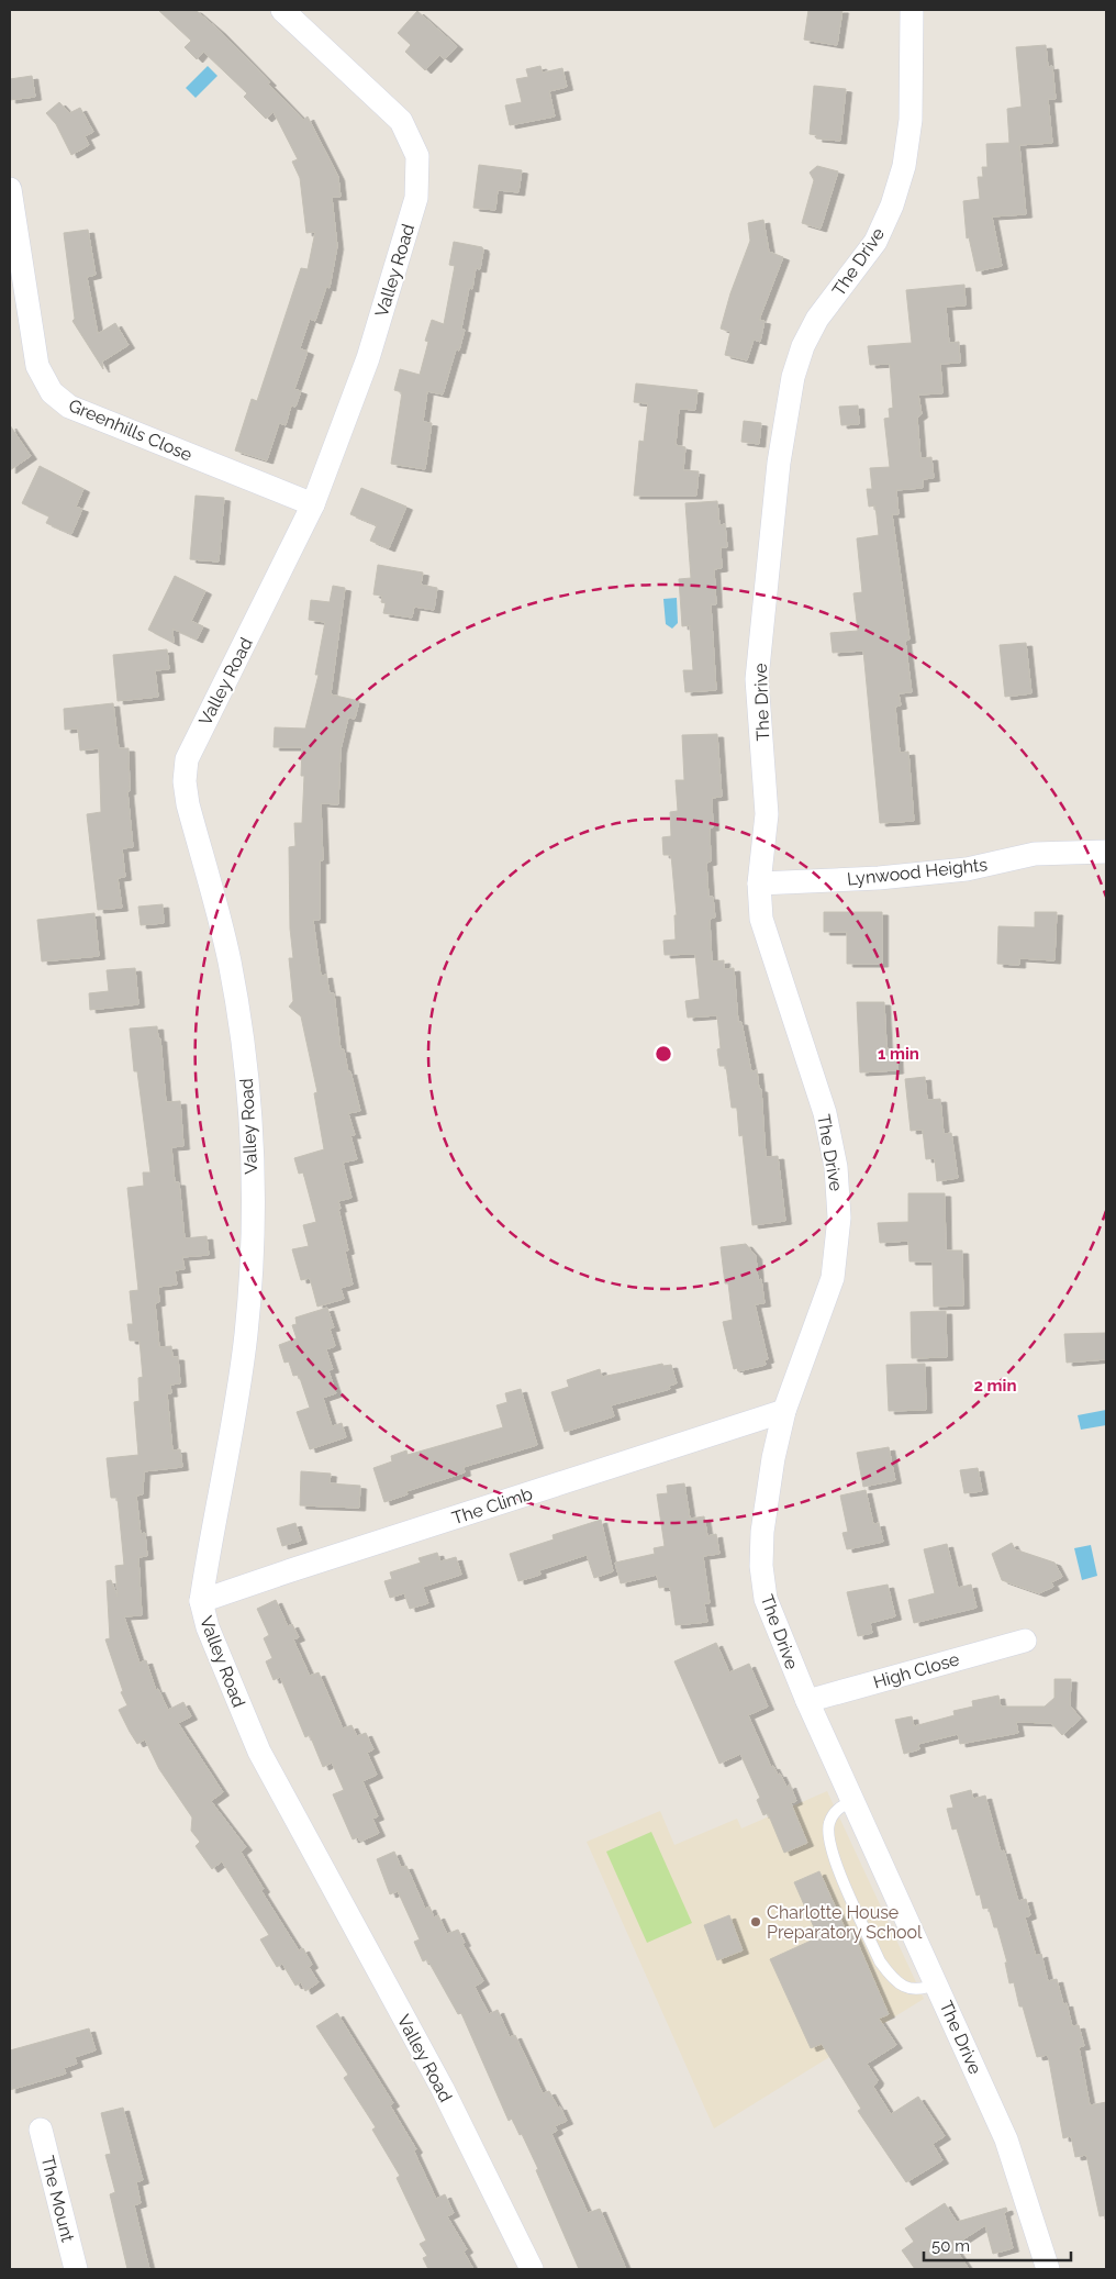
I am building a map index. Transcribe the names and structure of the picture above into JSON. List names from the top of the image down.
{
  "streets": {
    "street": [
      "The Drive",
      "Valley Road",
      "Greenhills Close",
      "Lynwood Heights",
      "The Climb",
      "High Close",
      "The Mount"
    ]
  },
  "crossings": [
    ["The Drive", "Lynwood Heights"],
    ["The Drive", "The Climb"],
    ["The Drive", "High Close"],
    ["Valley Road", "Greenhills Close"],
    ["Valley Road", "The Climb"]
  ],
  "places": ["Charlotte House Preparatory School"],
  "scale_bar": "50 m",
  "rings": ["1 min", "2 min"]
}
